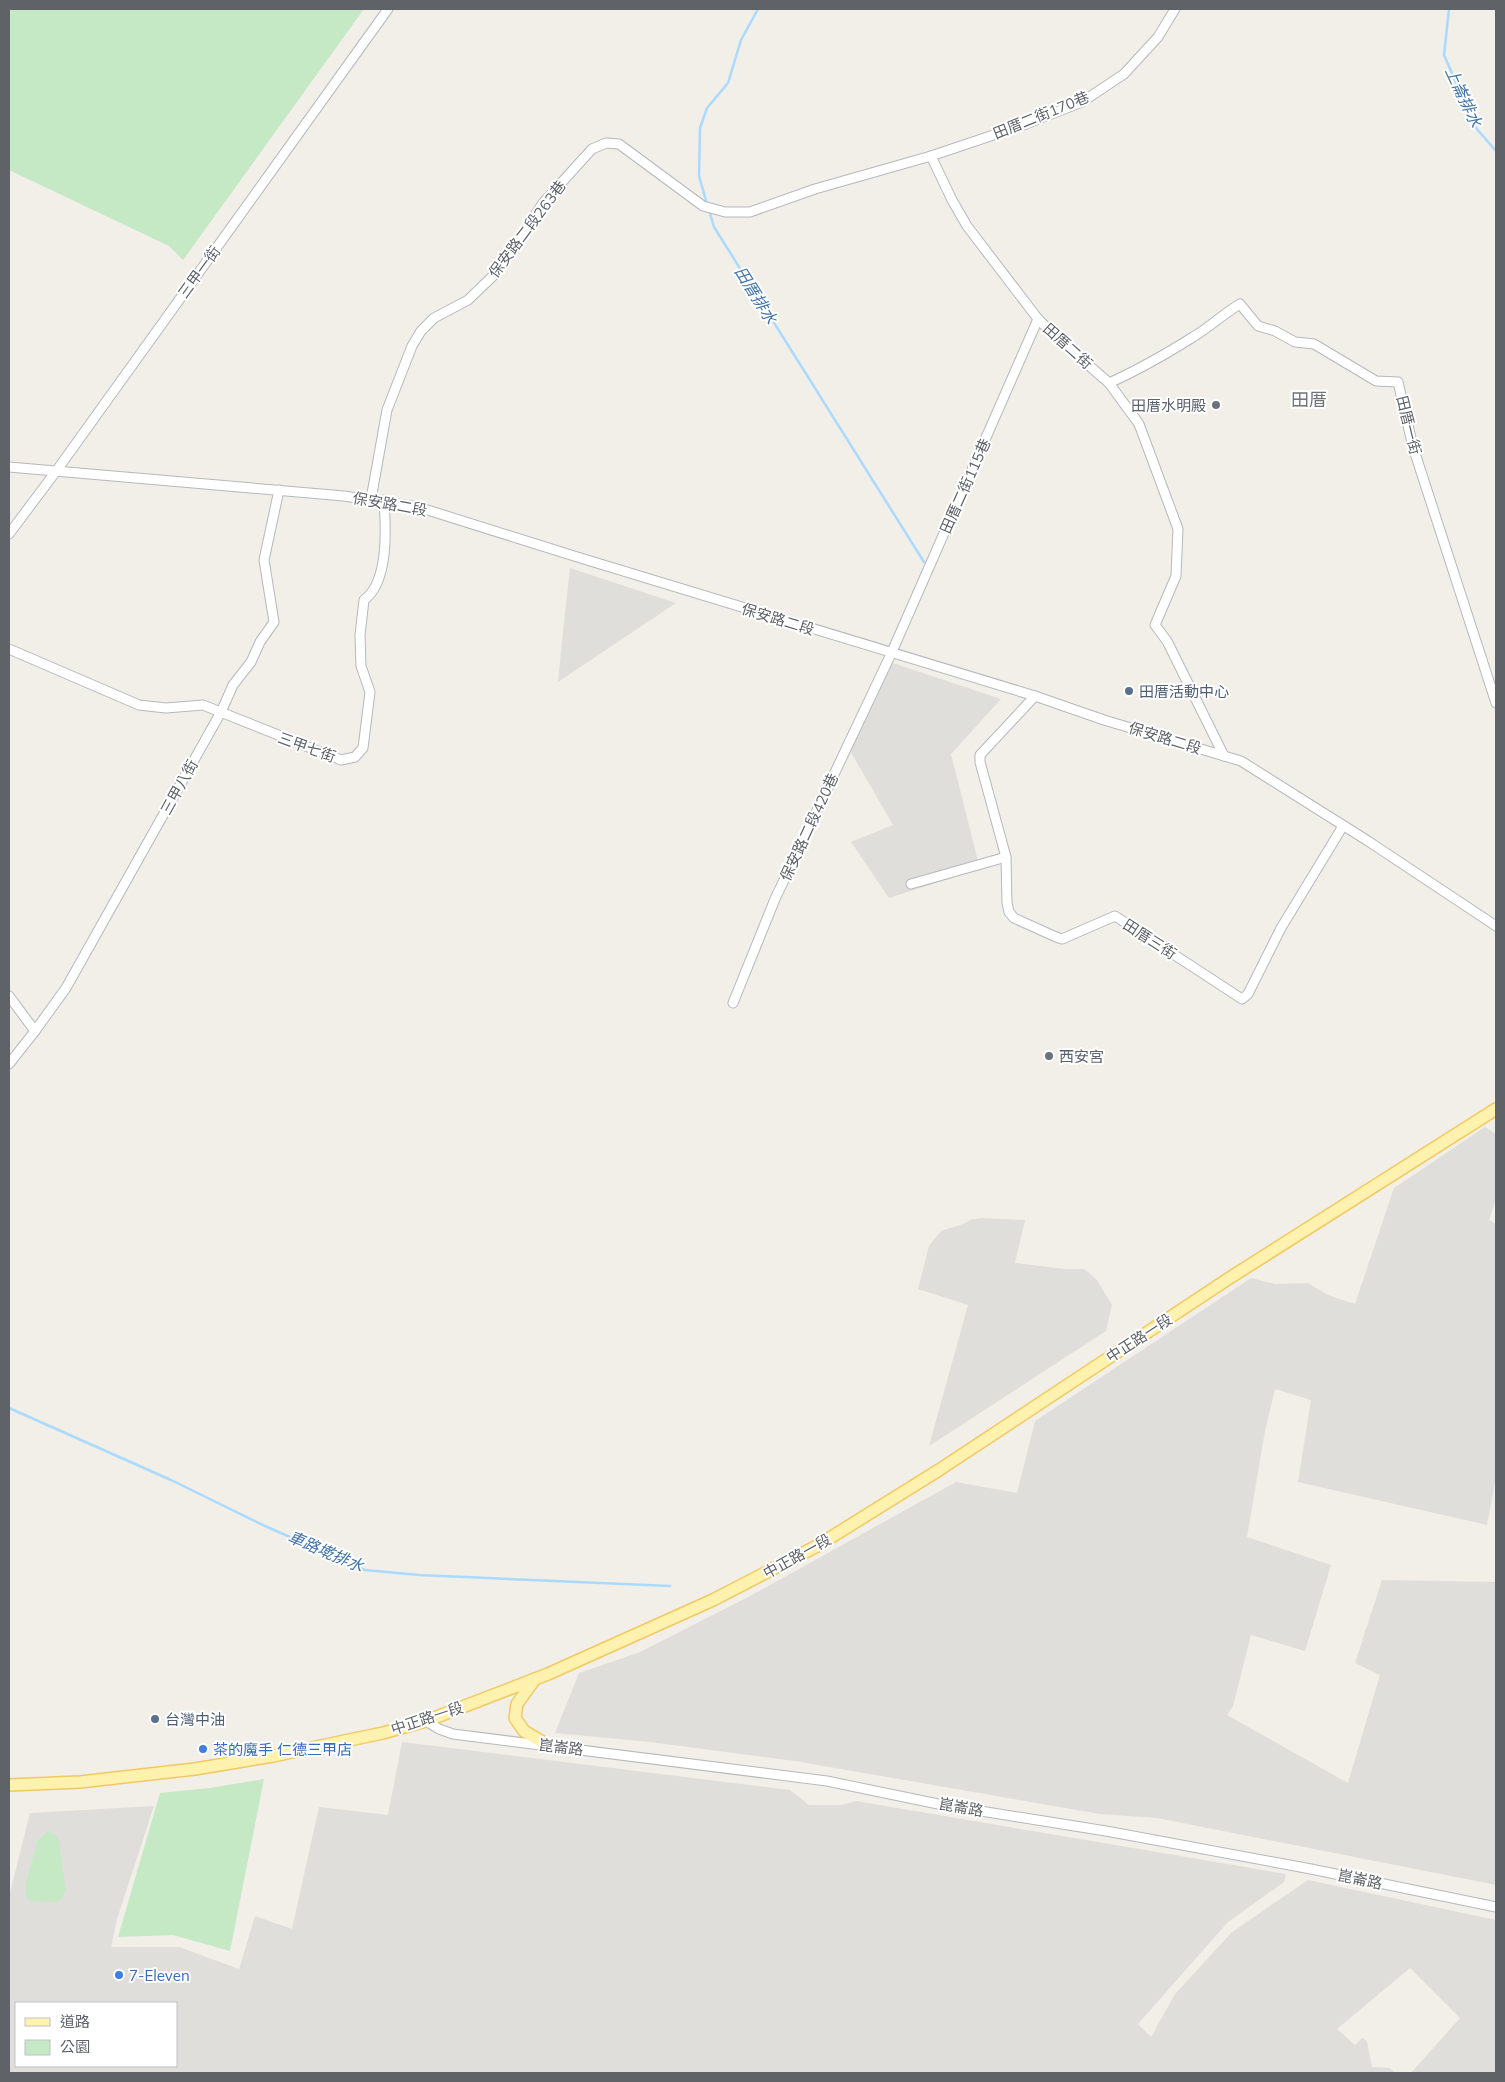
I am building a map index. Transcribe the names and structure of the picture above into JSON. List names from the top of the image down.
{
  "streets": {
    "main road": ["中正路一段"],
    "street": [
      "田厝二街170巷",
      "保安路二段263巷",
      "三甲一街",
      "田厝二街",
      "田厝一街",
      "田厝二街115巷",
      "保安路二段",
      "三甲七街",
      "三甲八街",
      "保安路二段420巷",
      "田厝三街",
      "崑崙路"
    ]
  },
  "crossings": [
    ["田厝二街170巷", "保安路二段263巷"],
    ["田厝二街170巷", "田厝二街"],
    ["保安路二段263巷", "田厝二街"],
    ["保安路二段263巷", "保安路二段"],
    ["三甲一街", "保安路二段"],
    ["田厝二街", "田厝一街"],
    ["田厝二街", "田厝二街115巷"],
    ["田厝二街", "保安路二段"],
    ["田厝二街115巷", "保安路二段"],
    ["田厝二街115巷", "保安路二段420巷"],
    ["保安路二段", "三甲七街"],
    ["保安路二段", "三甲八街"],
    ["保安路二段", "保安路二段420巷"],
    ["保安路二段", "田厝三街"],
    ["三甲七街", "三甲八街"],
    ["中正路一段", "崑崙路"]
  ],
  "districts": ["田厝"],
  "water": ["上崙排水", "田厝排水", "車路墘排水"],
  "places": [
    "田厝水明殿",
    "田厝活動中心",
    "西安宮",
    "台灣中油",
    "茶的魔手 仁德三甲店",
    "7-Eleven"
  ],
  "legend": ["道路", "公園"]
}
